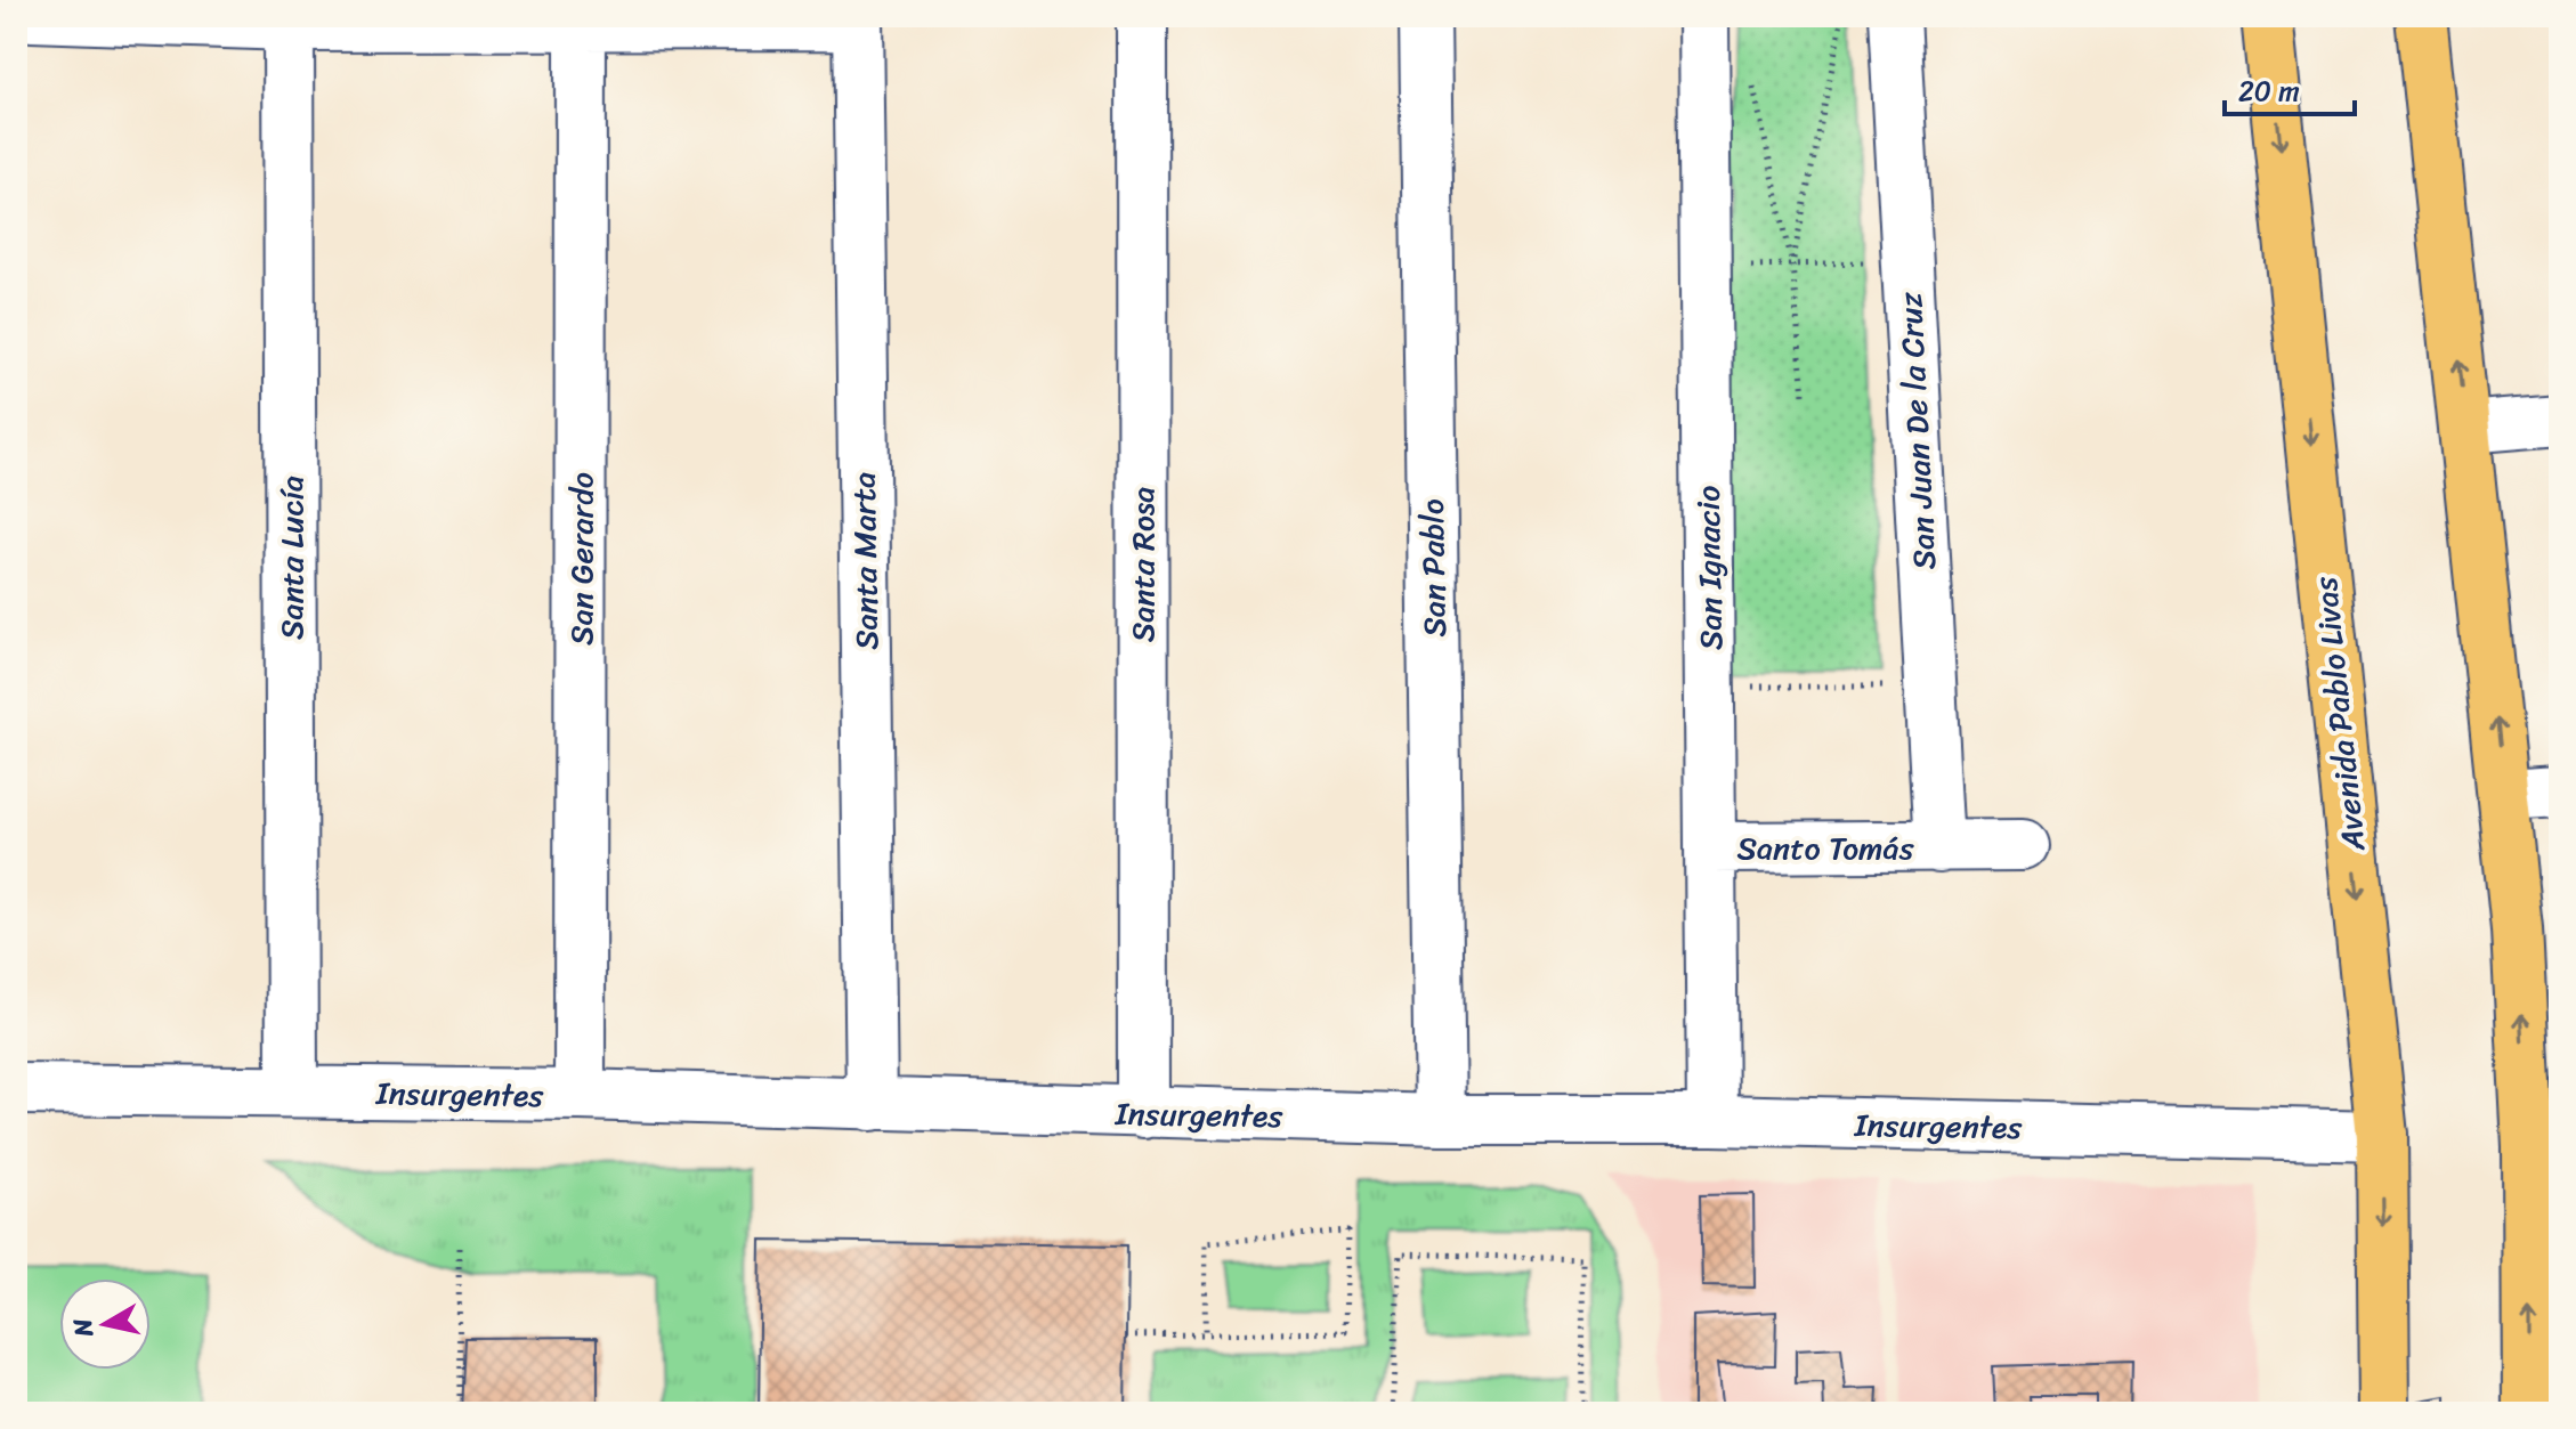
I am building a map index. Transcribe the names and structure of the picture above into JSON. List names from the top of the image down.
{
  "streets": {
    "main road": ["Avenida Pablo Livas"],
    "street": [
      "San Juan De la Cruz",
      "Santa Lucía",
      "San Gerardo",
      "Santa Marta",
      "Santa Rosa",
      "San Pablo",
      "San Ignacio",
      "Santo Tomás",
      "Insurgentes"
    ]
  },
  "crossings": [
    ["San Juan De la Cruz", "Santo Tomás"],
    ["Santa Lucía", "Insurgentes"],
    ["San Gerardo", "Insurgentes"],
    ["Santa Marta", "Insurgentes"],
    ["Santa Rosa", "Insurgentes"],
    ["San Pablo", "Insurgentes"],
    ["San Ignacio", "Santo Tomás"],
    ["San Ignacio", "Insurgentes"],
    ["Avenida Pablo Livas", "Insurgentes"]
  ],
  "scale_bar": "20 m",
  "north": "left"
}
